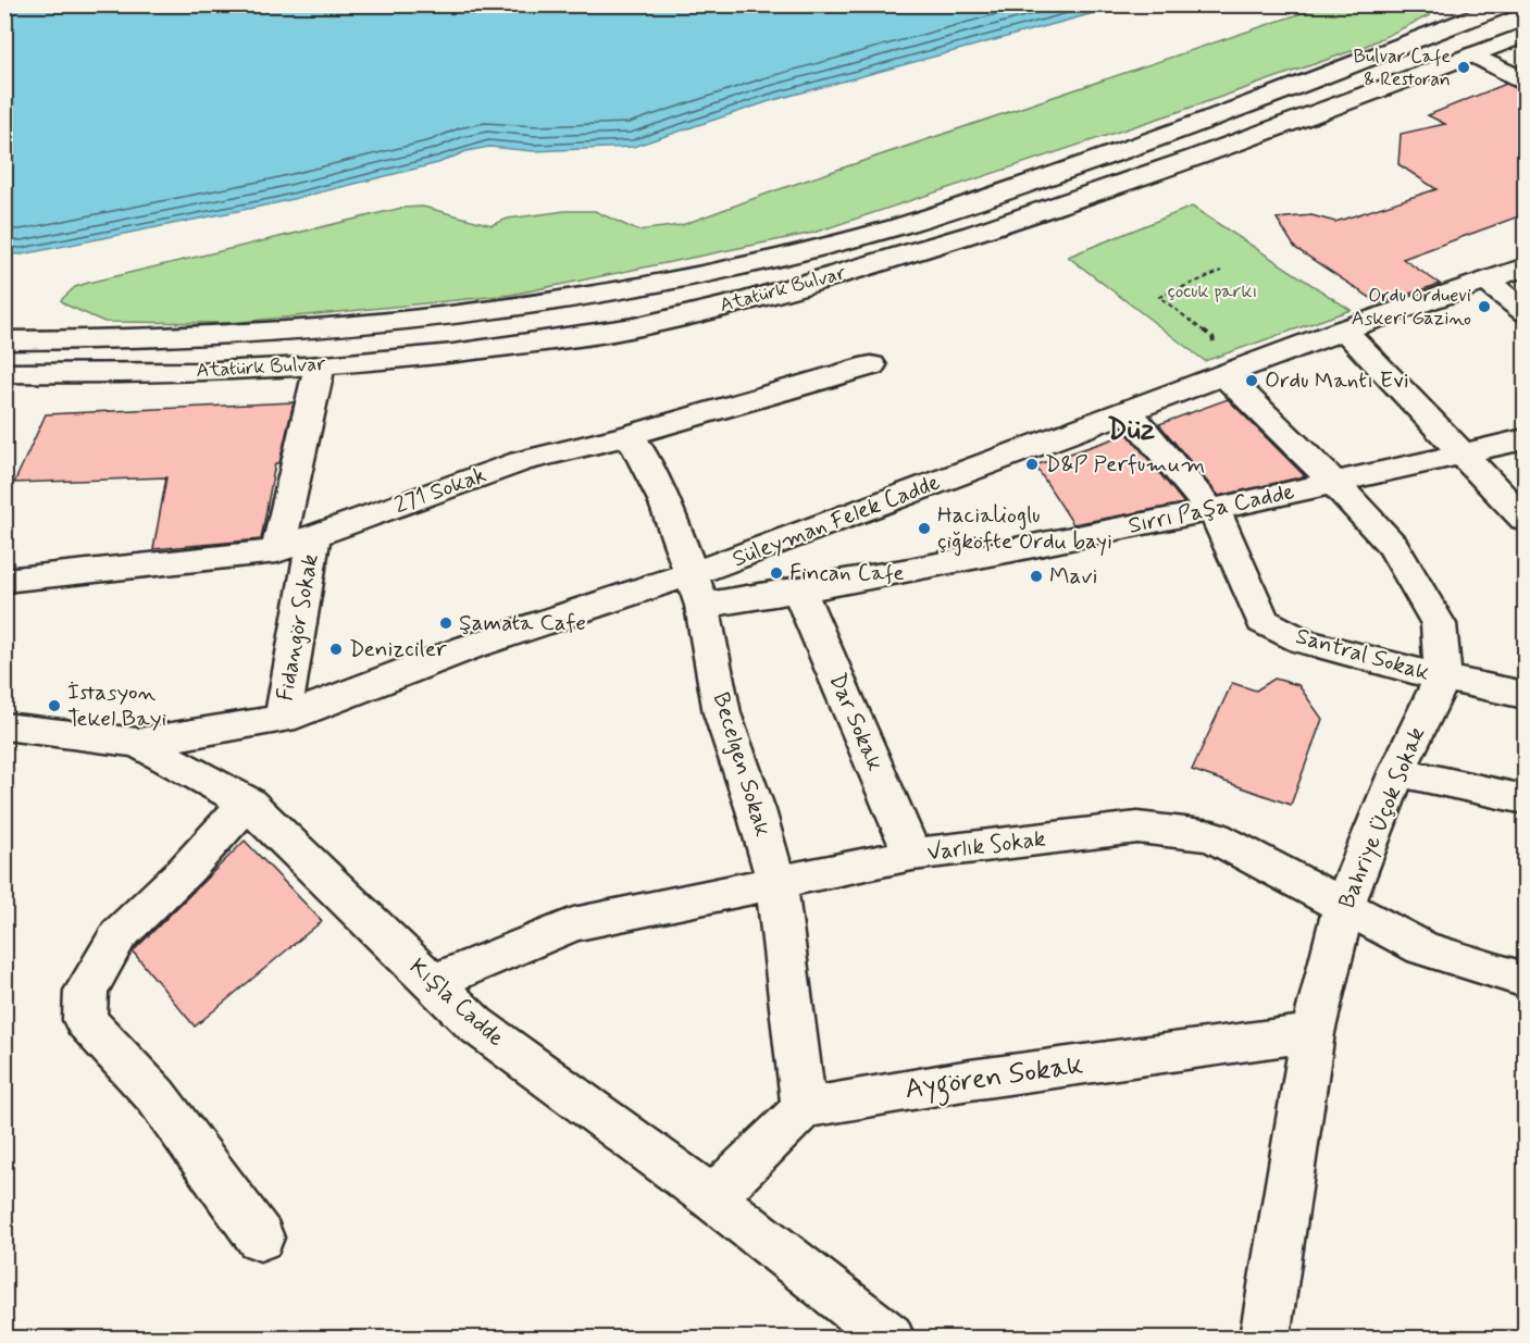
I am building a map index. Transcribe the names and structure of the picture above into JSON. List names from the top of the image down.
{
  "streets": {
    "main road": [
      "Atatürk Bulvar",
      "271 Sokak",
      "Sırrı Paşa Cadde",
      "Süleyman Felek Cadde",
      "Fidangör Sokak",
      "Santral Sokak",
      "Dar Sokak",
      "Becelgen Sokak",
      "Bahriye Üçok Sokak",
      "Varlık Sokak",
      "Kışla Cadde",
      "Aygören Sokak"
    ]
  },
  "crossings": [
    ["Atatürk Bulvar", "Fidangör Sokak"],
    ["271 Sokak", "Fidangör Sokak"],
    ["271 Sokak", "Becelgen Sokak"],
    ["Sırrı Paşa Cadde", "Süleyman Felek Cadde"],
    ["Sırrı Paşa Cadde", "Santral Sokak"],
    ["Sırrı Paşa Cadde", "Dar Sokak"],
    ["Sırrı Paşa Cadde", "Becelgen Sokak"],
    ["Süleyman Felek Cadde", "Fidangör Sokak"],
    ["Süleyman Felek Cadde", "Santral Sokak"],
    ["Süleyman Felek Cadde", "Becelgen Sokak"],
    ["Süleyman Felek Cadde", "Kışla Cadde"],
    ["Santral Sokak", "Bahriye Üçok Sokak"],
    ["Dar Sokak", "Varlık Sokak"],
    ["Becelgen Sokak", "Varlık Sokak"],
    ["Becelgen Sokak", "Aygören Sokak"],
    ["Bahriye Üçok Sokak", "Varlık Sokak"],
    ["Bahriye Üçok Sokak", "Aygören Sokak"],
    ["Varlık Sokak", "Kışla Cadde"]
  ],
  "districts": ["Düz"],
  "parks": ["çocuk parkı"],
  "places": [
    "Bulvar Cafe & Restoran",
    "Ordu Orduevi Askeri Gazino",
    "Ordu Mantı Evi",
    "D&P Perfumum",
    "Hacialioglu çiğköfte Ordu bayi",
    "Fincan Cafe",
    "Mavi",
    "Şamata Cafe",
    "Denizciler",
    "İstasyon Tekel Bayi"
  ]
}
